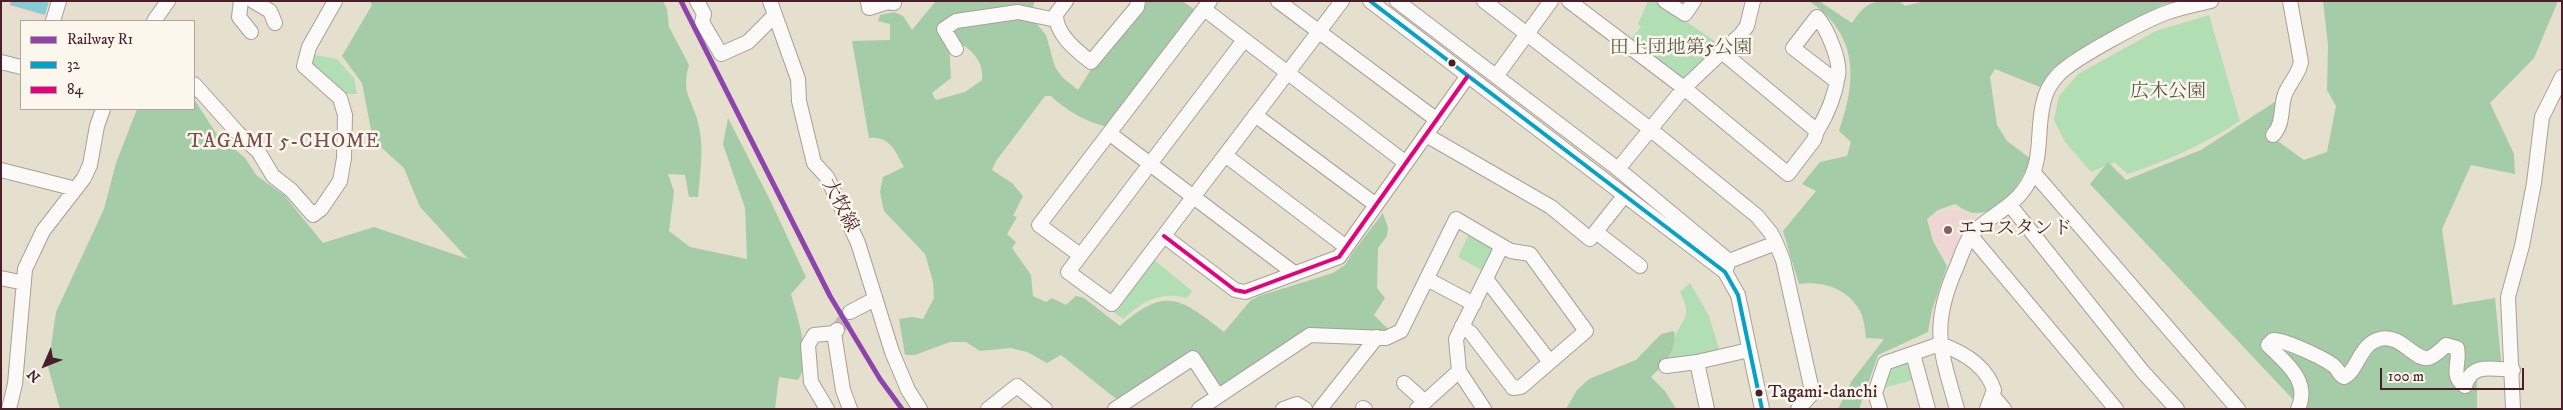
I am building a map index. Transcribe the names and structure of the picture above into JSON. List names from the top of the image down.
{
  "streets": {
    "street": ["大牧線"]
  },
  "districts": ["TAGAMI 5-CHOME"],
  "parks": ["田上団地第5公園", "広木公園"],
  "places": ["エコスタンド", "Tagami-danchi"],
  "lines": ["rail line R1", "transit line 32", "transit line 84"],
  "legend": ["Railway R1", "32", "84"],
  "scale_bar": "100 m",
  "north": "bottom left"
}
